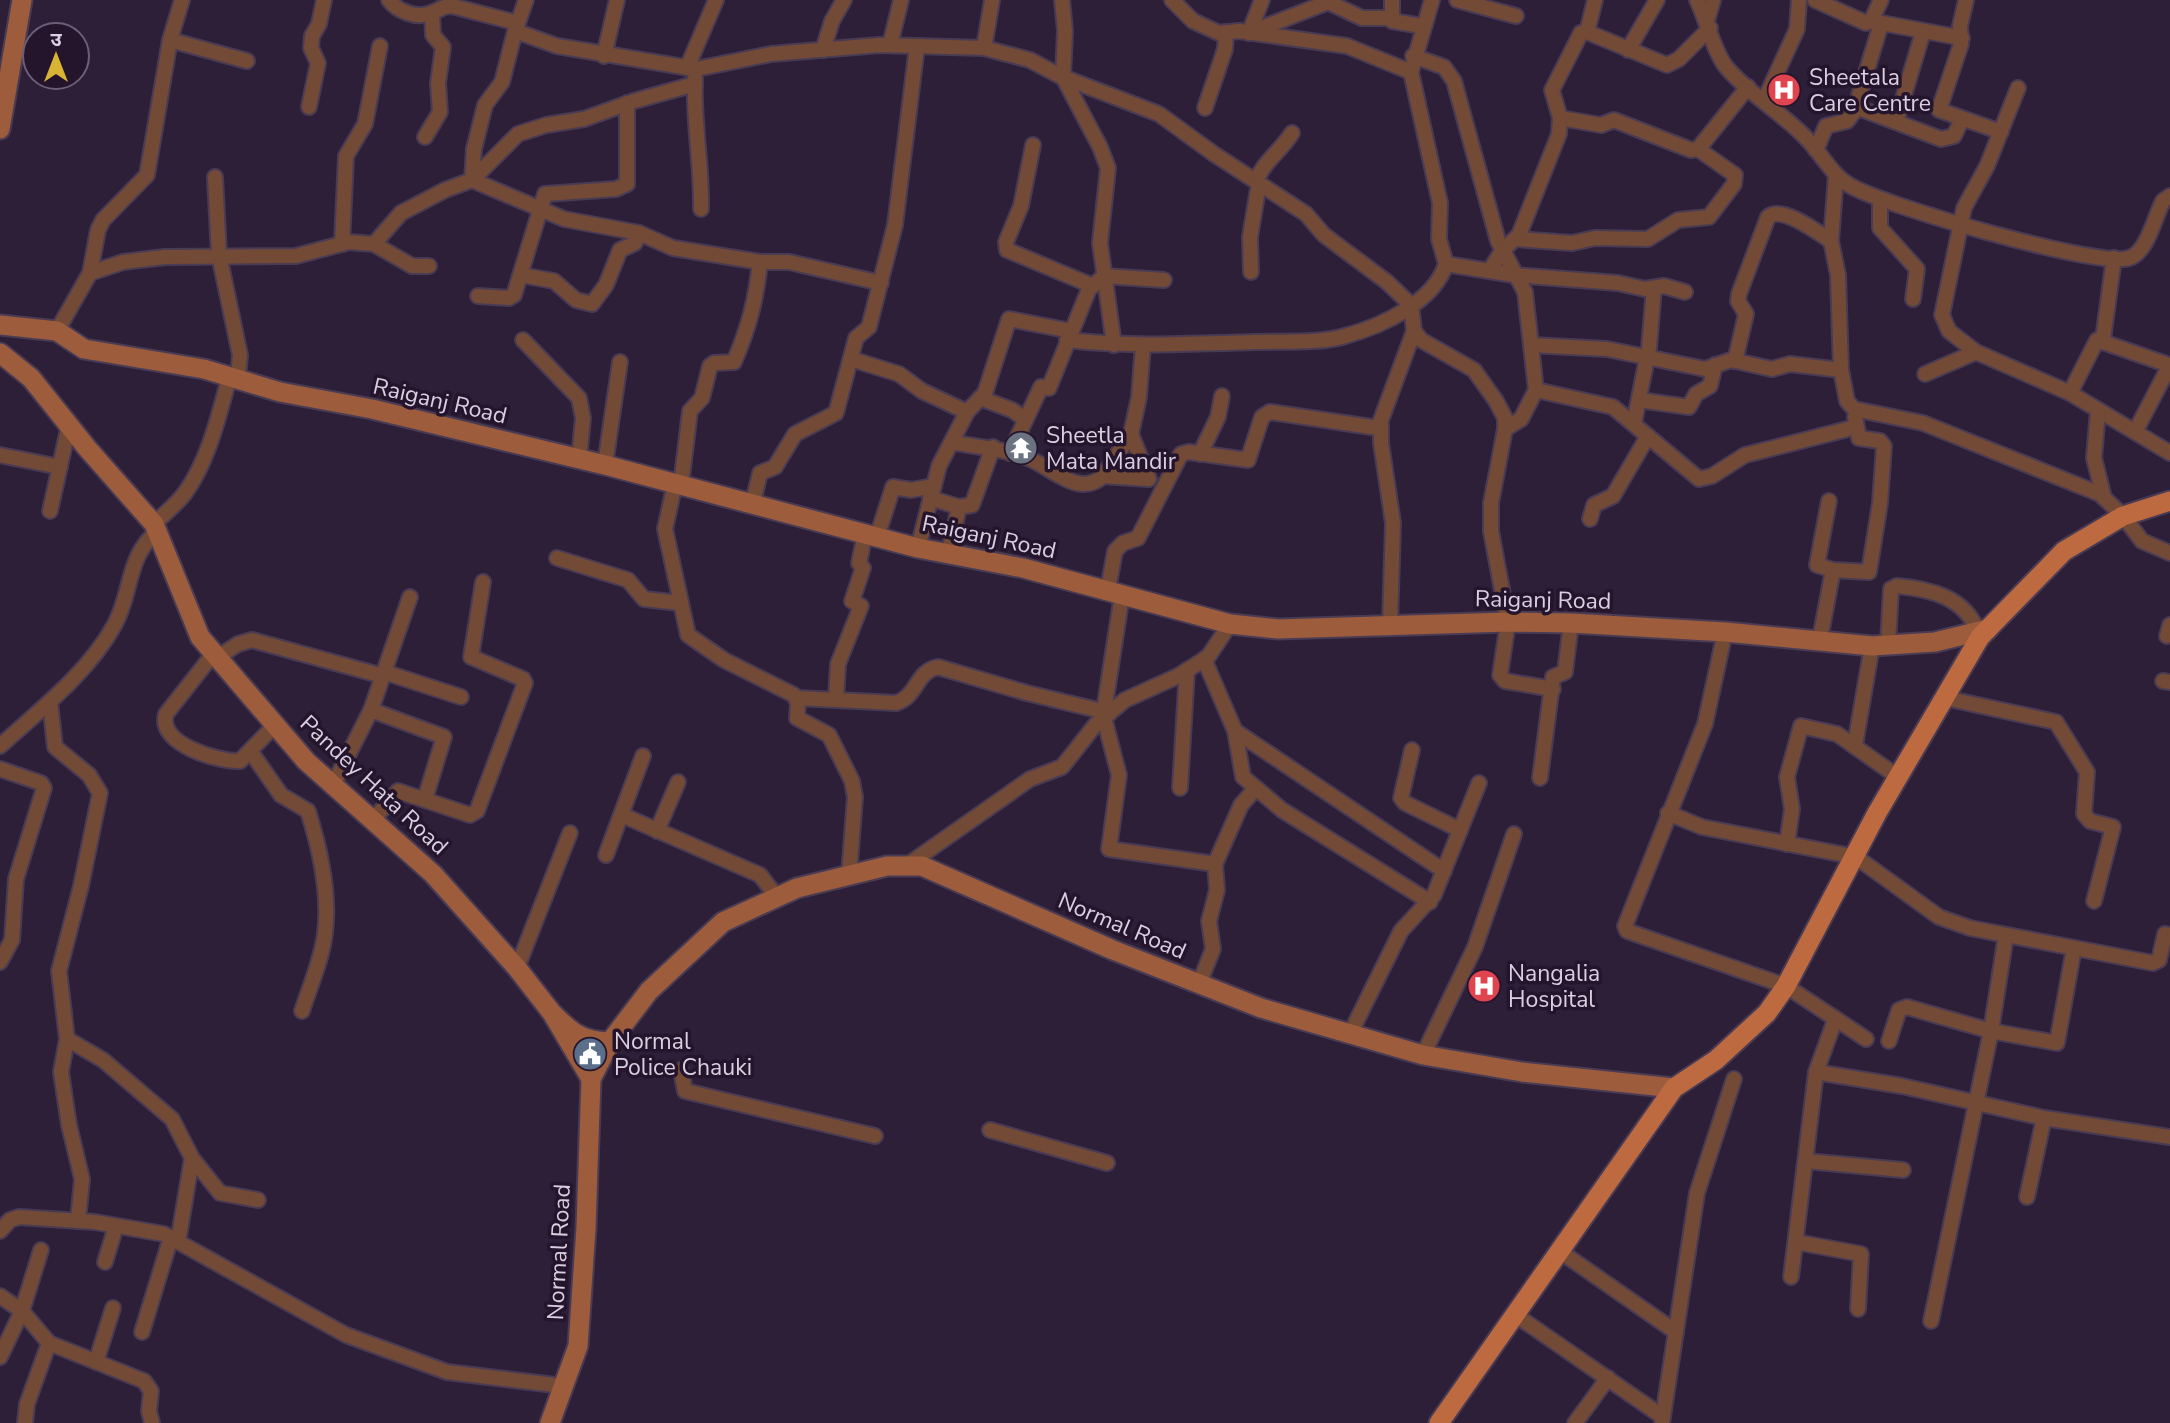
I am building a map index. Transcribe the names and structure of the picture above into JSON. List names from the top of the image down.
{
  "streets": {
    "main road": ["Raiganj Road", "Pandey Hata Road", "Normal Road"]
  },
  "places": {
    "hospital": ["Sheetala Care Centre", "Nangalia Hospital"],
    "temple": ["Sheetla Mata Mandir"],
    "public building": ["Normal Police Chauki"]
  },
  "north": "top"
}
